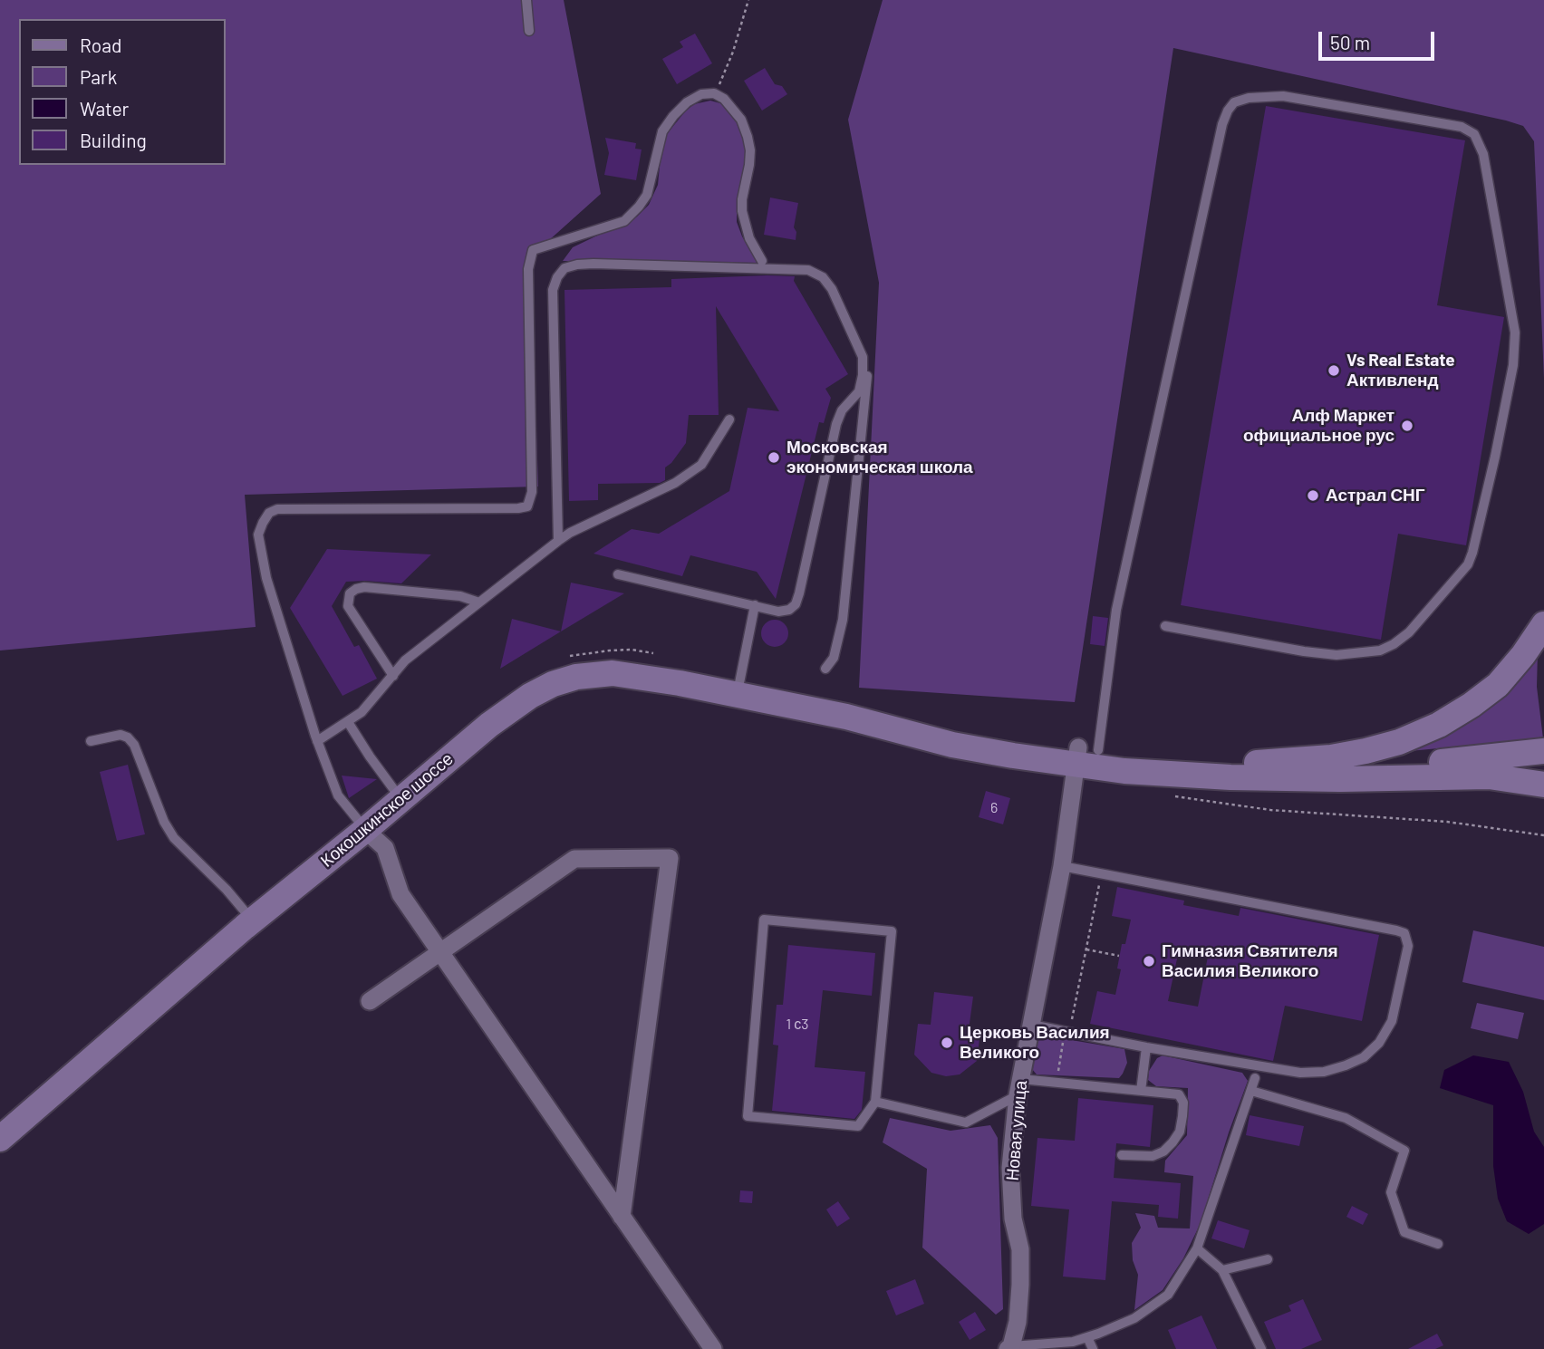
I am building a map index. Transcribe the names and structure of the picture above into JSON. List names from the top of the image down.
{
  "streets": {
    "main road": ["Кокошкинское шоссе"],
    "street": ["Новая улица"]
  },
  "crossings": [
    ["Кокошкинское шоссе", "Новая улица"]
  ],
  "places": [
    "Vs Real Estate Активленд",
    "Алф Маркет официальное рус",
    "Московская экономическая школа",
    "Астрал СНГ",
    "Гимназия Святителя Василия Великого",
    "Церковь Василия Великого"
  ],
  "house_numbers": ["6", "1 с3"],
  "legend": [
    "Road",
    "Park",
    "Water",
    "Building"
  ],
  "scale_bar": "50 m"
}
